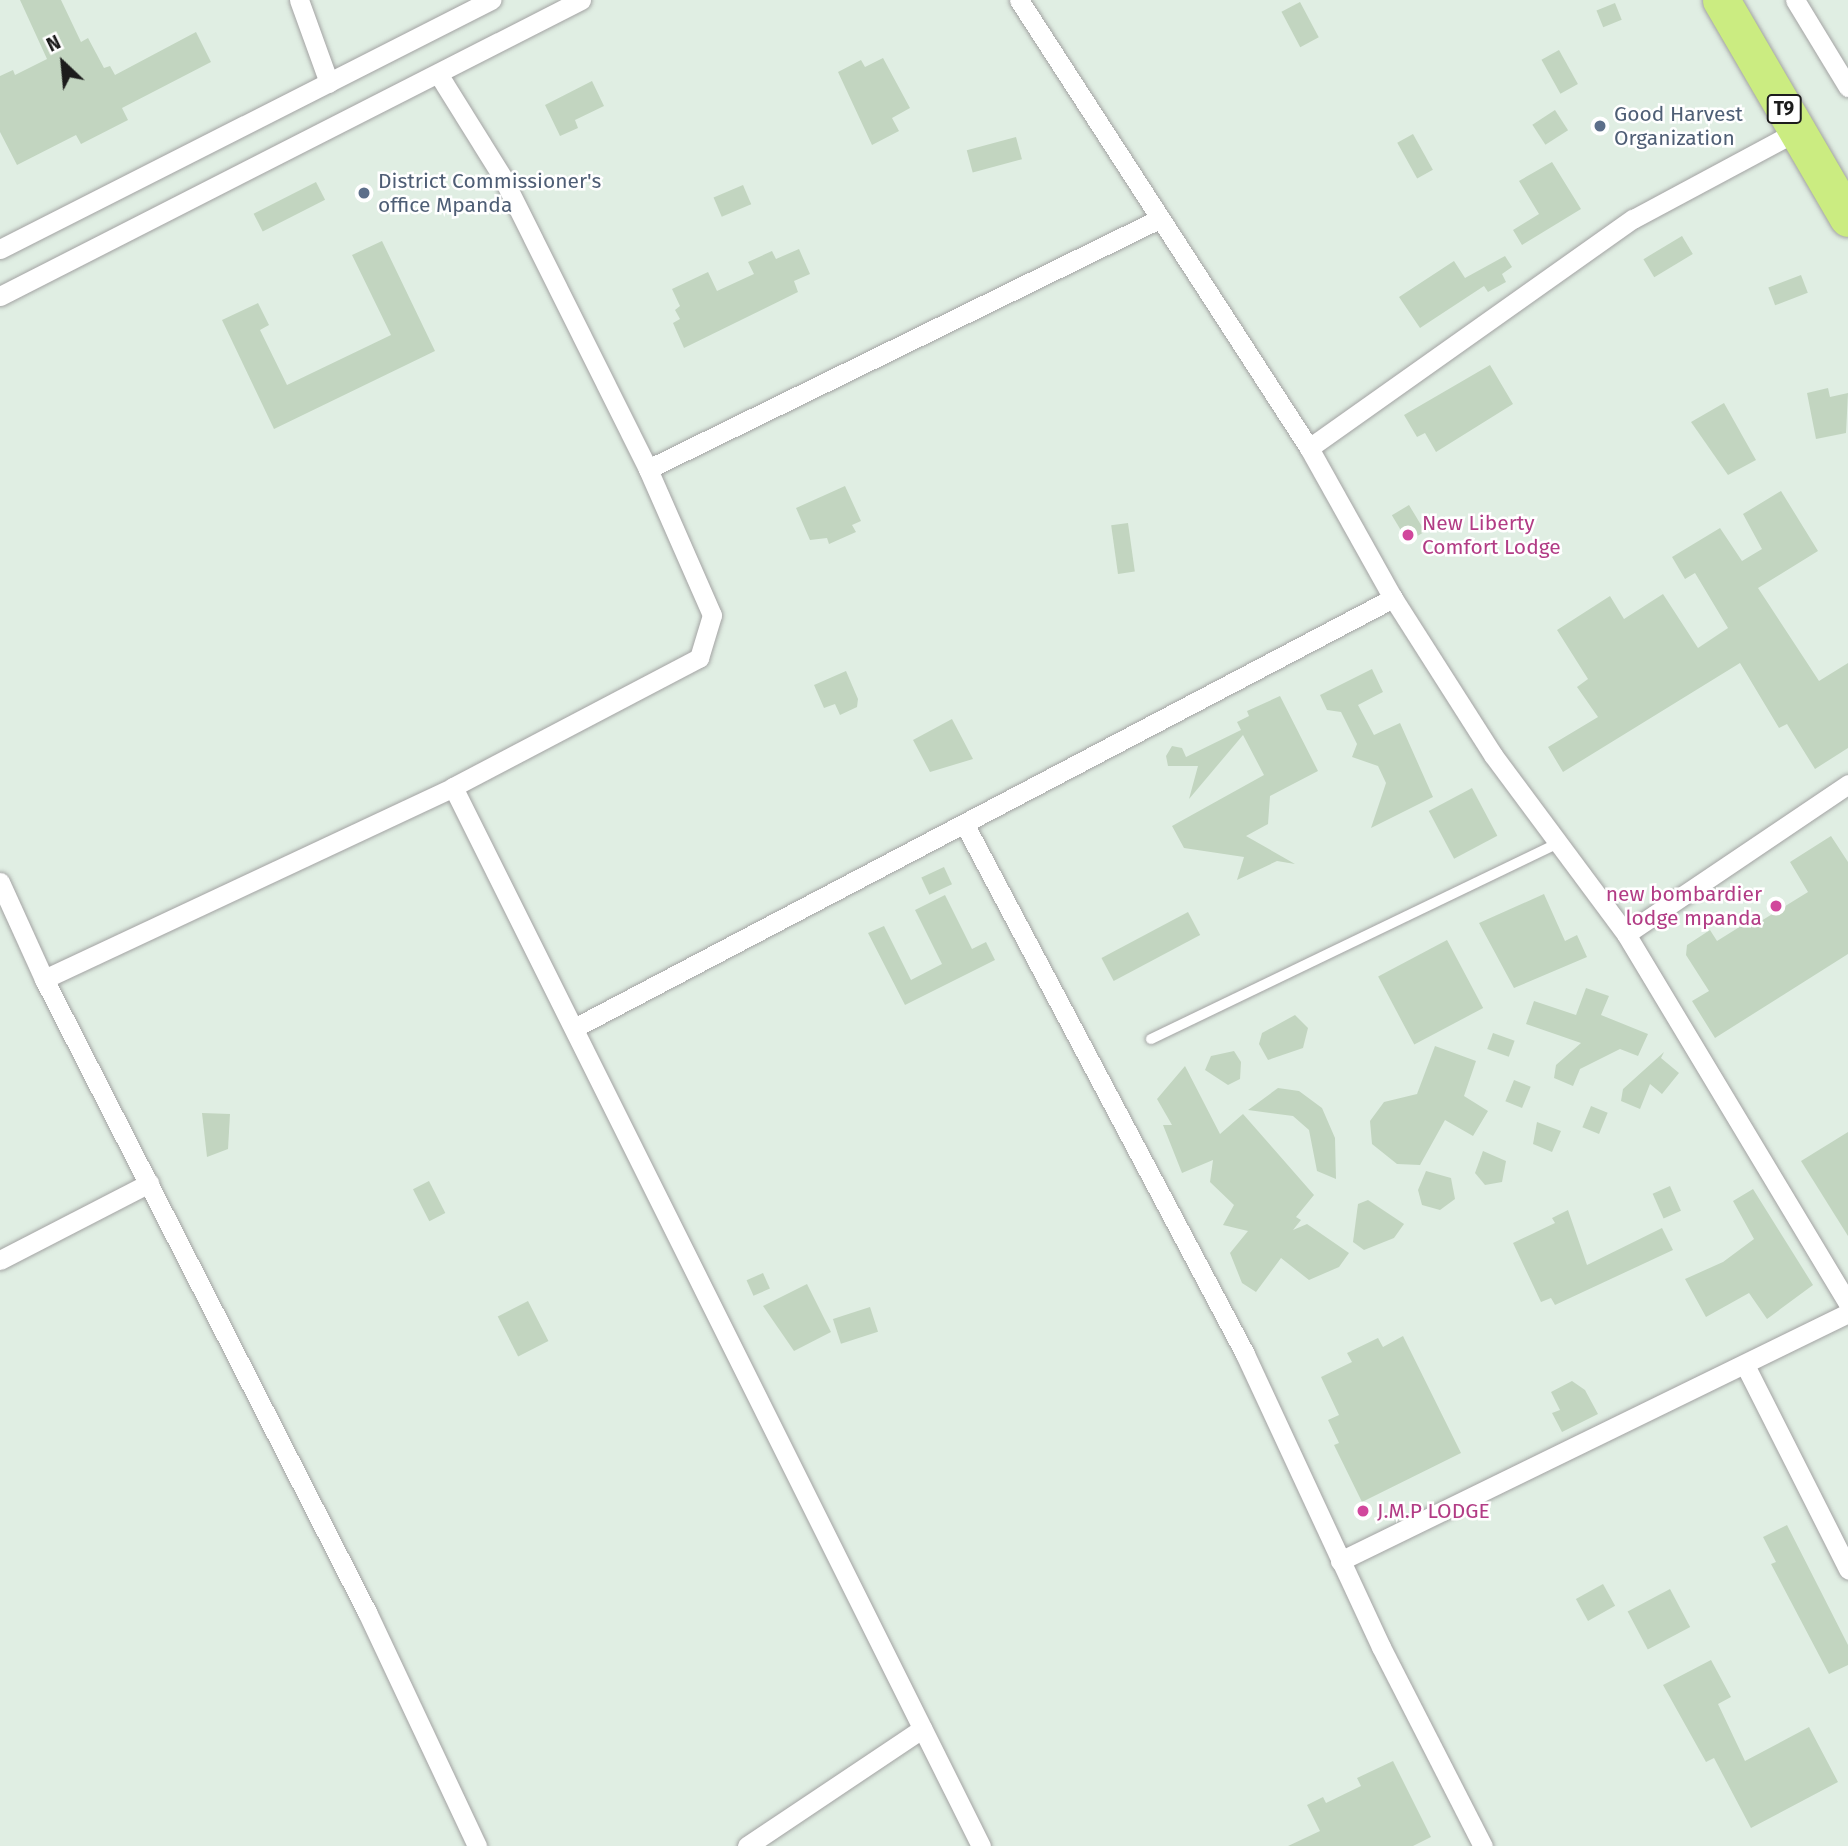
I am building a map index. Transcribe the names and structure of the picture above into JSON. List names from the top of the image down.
{
  "streets": {
    "highway": ["T9"]
  },
  "places": [
    "Good Harvest Organization",
    "District Commissioner's office Mpanda",
    "New Liberty Comfort Lodge",
    "new bombardier lodge mpanda",
    "J.M.P LODGE"
  ],
  "north": "top left"
}
